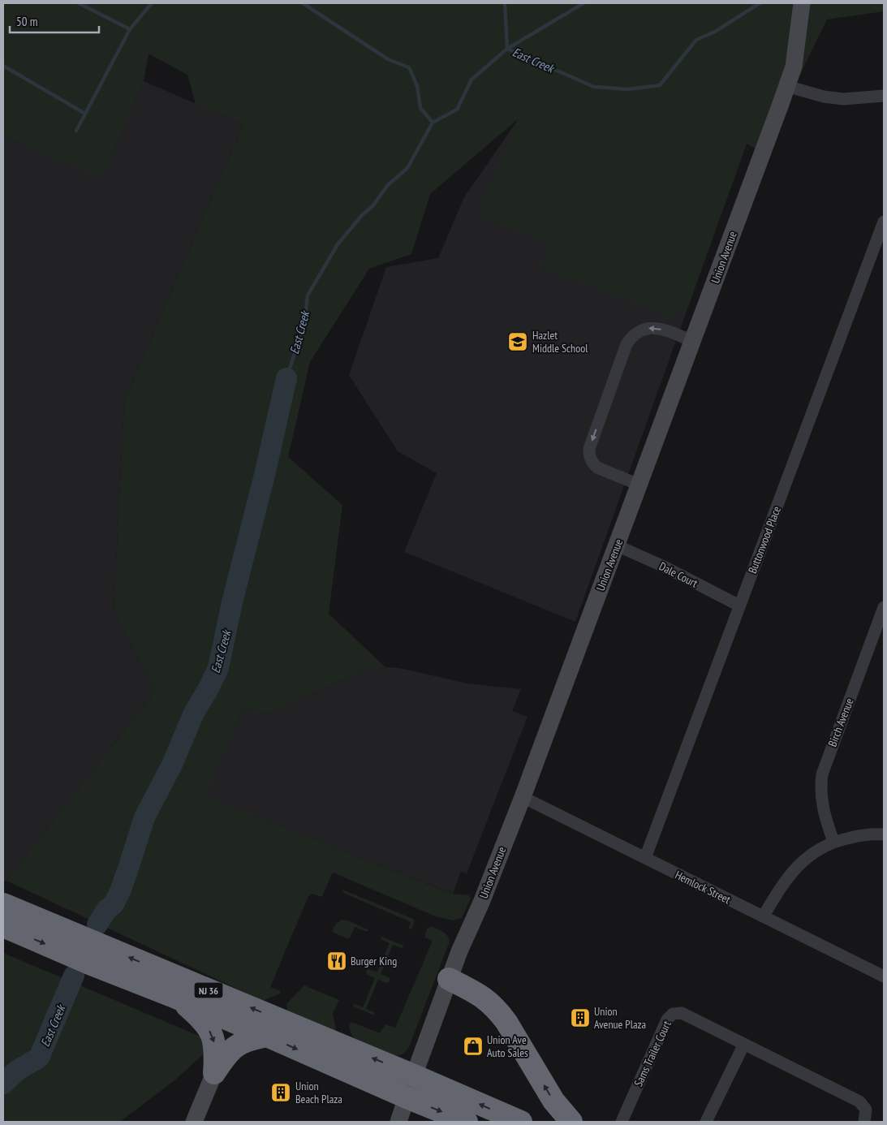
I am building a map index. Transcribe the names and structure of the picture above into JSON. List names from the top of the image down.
{
  "streets": {
    "highway": ["NJ 36"],
    "street": [
      "Union Avenue",
      "Buttonwood Place",
      "Dale Court",
      "Birch Avenue",
      "Hemlock Street",
      "Sams Trailer Court"
    ]
  },
  "crossings": [
    ["Union Avenue", "Dale Court"],
    ["Union Avenue", "Hemlock Street"],
    ["Union Avenue", "NJ 36"],
    ["Buttonwood Place", "Dale Court"],
    ["Buttonwood Place", "Hemlock Street"]
  ],
  "water": ["East Creek"],
  "places": {
    "school or university": ["Hazlet Middle School"],
    "restaurant": ["Burger King"],
    "building": ["Union Avenue Plaza", "Union Beach Plaza"],
    "shop": ["Union Ave Auto Sales"]
  },
  "scale_bar": "50 m"
}
